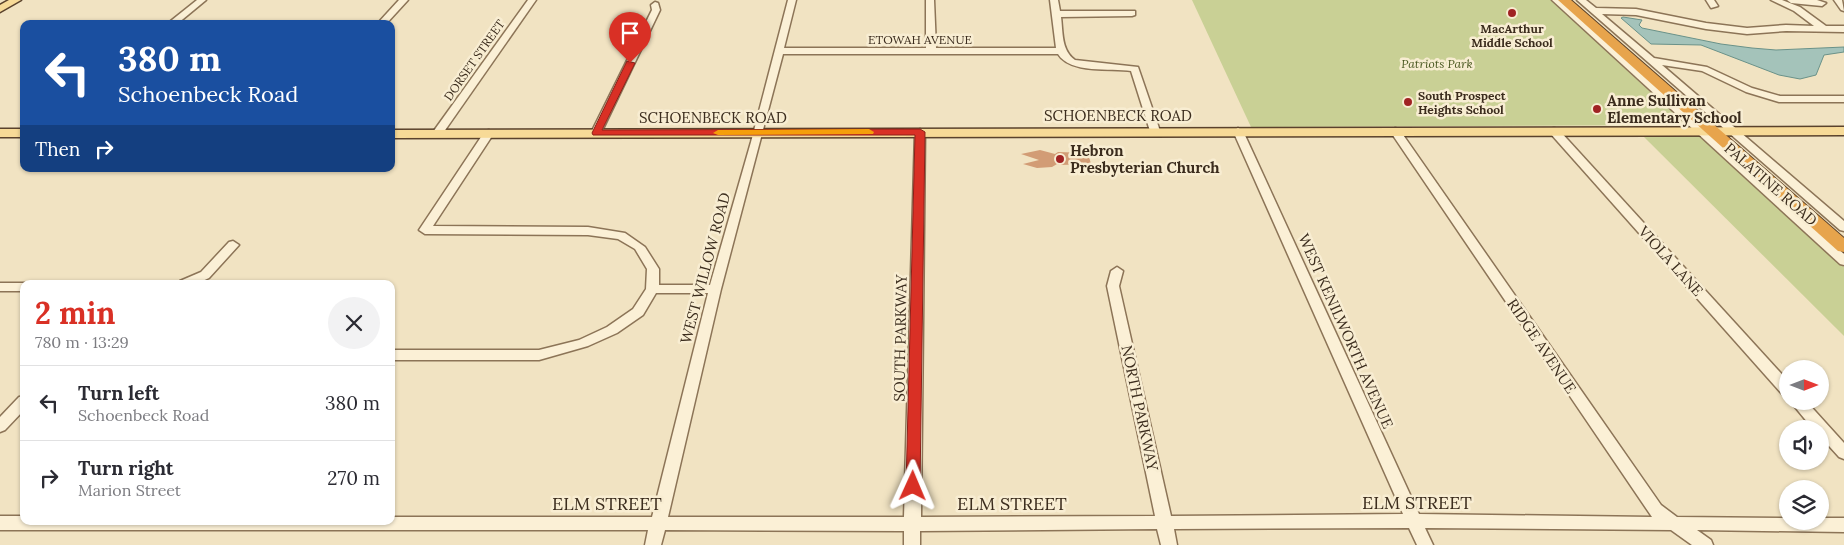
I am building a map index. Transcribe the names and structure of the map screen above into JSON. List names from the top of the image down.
{
  "streets": {
    "highway": ["PALATINE ROAD"],
    "main road": ["SCHOENBECK ROAD"],
    "street": [
      "ETOWAH AVENUE",
      "DORSET STREET",
      "VIOLA LANE",
      "WEST WILLOW ROAD",
      "WEST KENILWORTH AVENUE",
      "SOUTH PARKWAY",
      "RIDGE AVENUE",
      "NORTH PARKWAY",
      "ELM STREET"
    ]
  },
  "crossings": [
    ["ETOWAH AVENUE", "WEST WILLOW ROAD"],
    ["DORSET STREET", "SCHOENBECK ROAD"],
    ["SCHOENBECK ROAD", "PALATINE ROAD"],
    ["SCHOENBECK ROAD", "VIOLA LANE"],
    ["SCHOENBECK ROAD", "WEST WILLOW ROAD"],
    ["SCHOENBECK ROAD", "WEST KENILWORTH AVENUE"],
    ["SCHOENBECK ROAD", "SOUTH PARKWAY"],
    ["SCHOENBECK ROAD", "RIDGE AVENUE"],
    ["WEST WILLOW ROAD", "ELM STREET"],
    ["WEST KENILWORTH AVENUE", "ELM STREET"],
    ["SOUTH PARKWAY", "ELM STREET"],
    ["RIDGE AVENUE", "ELM STREET"],
    ["NORTH PARKWAY", "ELM STREET"]
  ],
  "parks": ["Patriots Park"],
  "places": [
    "MacArthur Middle School",
    "South Prospect Heights School",
    "Anne Sullivan Elementary School",
    "Hebron Presbyterian Church"
  ],
  "north": "right",
  "page": {
    "turn": ["380 m", "Schoenbeck Road"],
    "then": "Then",
    "heading": ["2 min", "780 m · 13:29"],
    "list": [
      {
        "name": "Turn left",
        "note": "Schoenbeck Road",
        "value": "380 m"
      },
      {
        "name": "Turn right",
        "note": "Marion Street",
        "value": "270 m"
      }
    ]
  }
}
